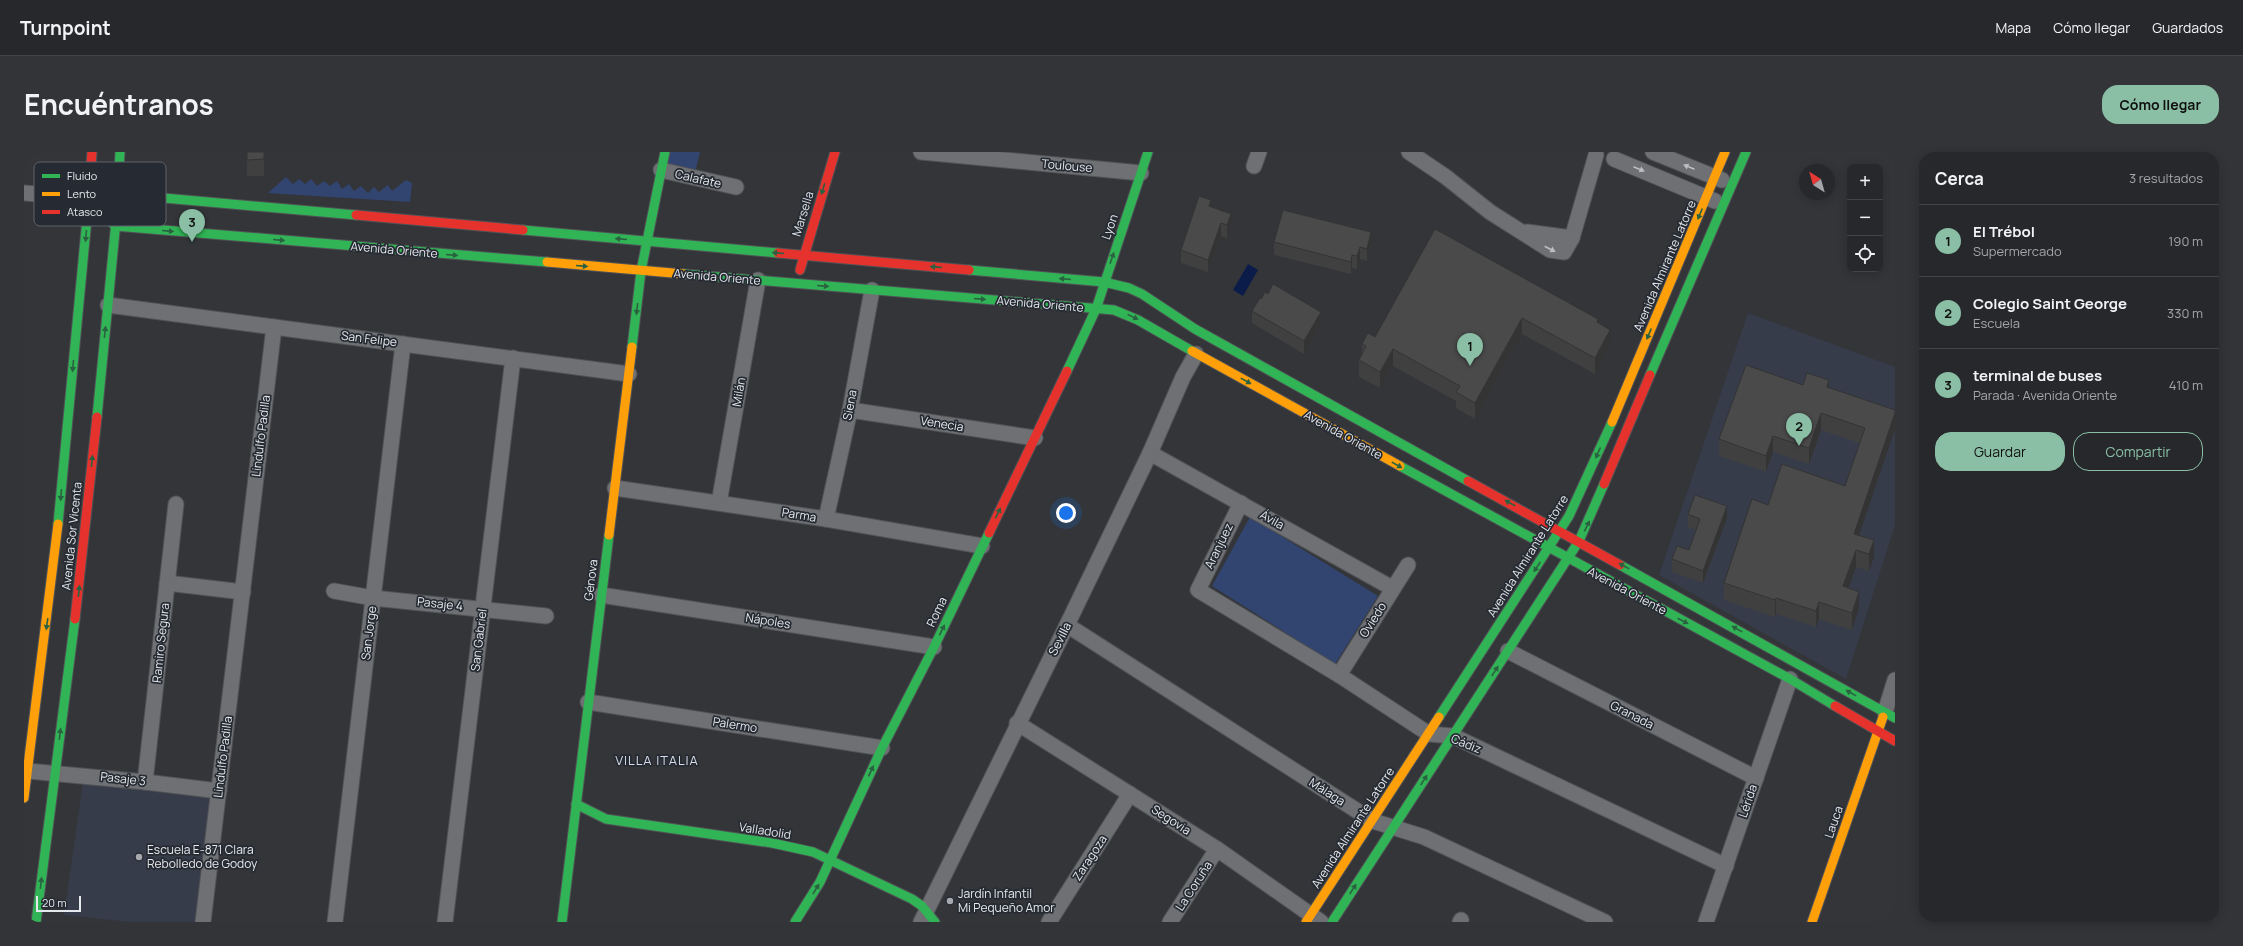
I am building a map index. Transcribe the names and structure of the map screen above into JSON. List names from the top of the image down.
{
  "streets": {
    "main road": [
      "Marsella",
      "Lyon",
      "Avenida Oriente",
      "Avenida Almirante Latorre",
      "Avenida Sor Vicenta",
      "Génova",
      "Roma",
      "Lauca",
      "Valladolid"
    ],
    "street": [
      "Toulouse",
      "Calafate",
      "San Felipe",
      "Milán",
      "Siena",
      "Venecia",
      "Lindulfo Padilla",
      "Parma",
      "Ávila",
      "Aranjuez",
      "Pasaje 4",
      "Oviedo",
      "Nápoles",
      "San Jorge",
      "Sevilla",
      "San Gabriel",
      "Ramiro Segura",
      "Granada",
      "Palermo",
      "Cádiz",
      "Pasaje 3",
      "Málaga",
      "Lérida",
      "Segovia",
      "Zaragoza",
      "La Coruña"
    ]
  },
  "crossings": [
    ["Toulouse", "Lyon"],
    ["Calafate", "Génova"],
    ["Marsella", "Avenida Oriente"],
    ["Lyon", "Avenida Oriente"],
    ["Lyon", "Roma"],
    ["Avenida Oriente", "Avenida Almirante Latorre"],
    ["Avenida Oriente", "Milán"],
    ["Avenida Oriente", "Siena"],
    ["Avenida Oriente", "Avenida Sor Vicenta"],
    ["Avenida Oriente", "Génova"],
    ["Avenida Oriente", "Roma"],
    ["Avenida Oriente", "Sevilla"],
    ["Avenida Oriente", "Lérida"],
    ["Avenida Oriente", "Lauca"],
    ["Avenida Almirante Latorre", "Cádiz"],
    ["Avenida Almirante Latorre", "Málaga"],
    ["Avenida Almirante Latorre", "Segovia"],
    ["San Felipe", "Lindulfo Padilla"],
    ["San Felipe", "Avenida Sor Vicenta"],
    ["San Felipe", "Génova"],
    ["San Felipe", "San Jorge"],
    ["San Felipe", "San Gabriel"],
    ["Milán", "Parma"],
    ["Siena", "Venecia"],
    ["Siena", "Parma"],
    ["Venecia", "Roma"],
    ["Lindulfo Padilla", "Pasaje 3"],
    ["Parma", "Génova"],
    ["Parma", "Roma"],
    ["Ávila", "Aranjuez"],
    ["Ávila", "Oviedo"],
    ["Ávila", "Sevilla"],
    ["Avenida Sor Vicenta", "Pasaje 3"],
    ["Aranjuez", "Cádiz"],
    ["Génova", "Nápoles"],
    ["Génova", "Palermo"],
    ["Génova", "Valladolid"],
    ["Pasaje 4", "San Jorge"],
    ["Pasaje 4", "San Gabriel"],
    ["Roma", "Nápoles"],
    ["Roma", "Palermo"],
    ["Roma", "Valladolid"],
    ["Oviedo", "Cádiz"],
    ["Sevilla", "Málaga"],
    ["Sevilla", "Segovia"],
    ["Sevilla", "Valladolid"],
    ["Ramiro Segura", "Pasaje 3"],
    ["Granada", "Lérida"],
    ["Cádiz", "Lérida"],
    ["Segovia", "Zaragoza"],
    ["Segovia", "La Coruña"]
  ],
  "one_way": ["Marsella", "Lyon", "Roma"],
  "districts": ["VILLA ITALIA"],
  "places": ["Escuela E-871 Clara Rebolledo de Godoy", "Jardín Infantil Mi Pequeño Amor"],
  "legend": ["Fluido", "Lento", "Atasco"],
  "scale_bar": "20 m",
  "north": "top left",
  "page": {
    "header": "Turnpoint",
    "nav": ["Mapa", "Cómo llegar", "Guardados"],
    "title": "Encuéntranos",
    "buttons": [
      "Cómo llegar",
      ["Guardar", "Compartir"]
    ],
    "heading": ["Cerca", "3 resultados"],
    "map_buttons": ["+", "−"],
    "list": [
      {
        "mark": "1",
        "name": "El Trébol",
        "note": "Supermercado",
        "value": "190 m"
      },
      {
        "mark": "2",
        "name": "Colegio Saint George",
        "note": "Escuela",
        "value": "330 m"
      },
      {
        "mark": "3",
        "name": "terminal de buses",
        "note": "Parada · Avenida Oriente",
        "value": "410 m"
      }
    ],
    "pins": ["3", "1", "2"],
    "scale": "20 m"
  }
}
